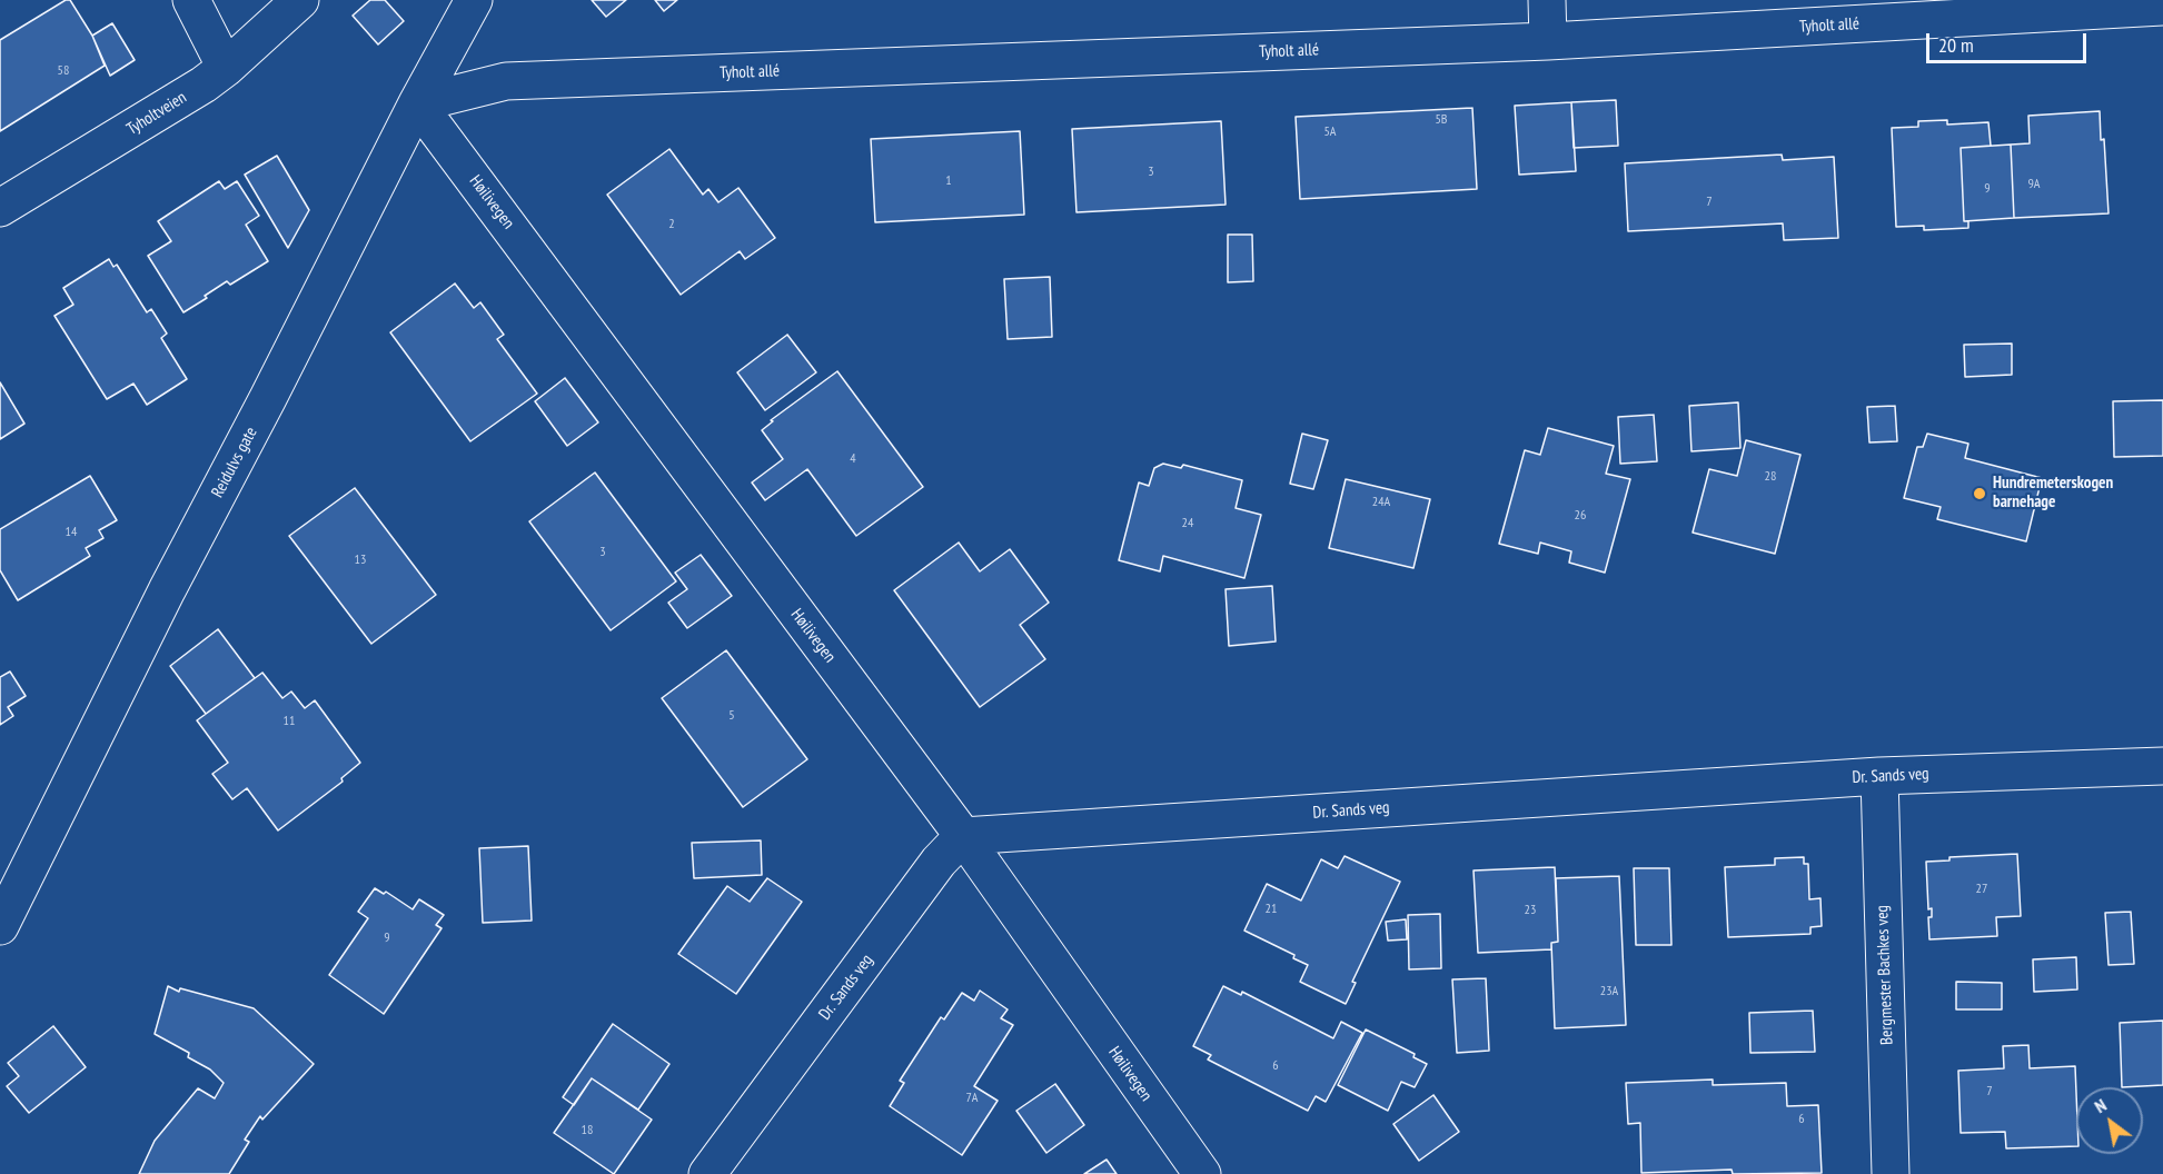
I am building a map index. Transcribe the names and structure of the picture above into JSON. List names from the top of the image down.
{
  "streets": {
    "street": [
      "Tyholt allé",
      "Tyholtveien",
      "Høilivegen",
      "Reidulvs gate",
      "Dr. Sands veg",
      "Bergmester Bachkes veg"
    ]
  },
  "crossings": [
    ["Tyholt allé", "Høilivegen"],
    ["Tyholt allé", "Reidulvs gate"],
    ["Høilivegen", "Reidulvs gate"],
    ["Høilivegen", "Dr. Sands veg"],
    ["Dr. Sands veg", "Bergmester Bachkes veg"]
  ],
  "places": ["Hundremeterskogen barnehage"],
  "house_numbers": [
    "58",
    "5B",
    "5A",
    "3",
    "1",
    "9A",
    "9",
    "7",
    "2",
    "4",
    "28",
    "24A",
    "26",
    "24",
    "14",
    "3",
    "13",
    "5",
    "11",
    "27",
    "21",
    "23",
    "9",
    "23A",
    "6",
    "7",
    "7A",
    "6",
    "18"
  ],
  "scale_bar": "20 m",
  "north": "top left"
}
